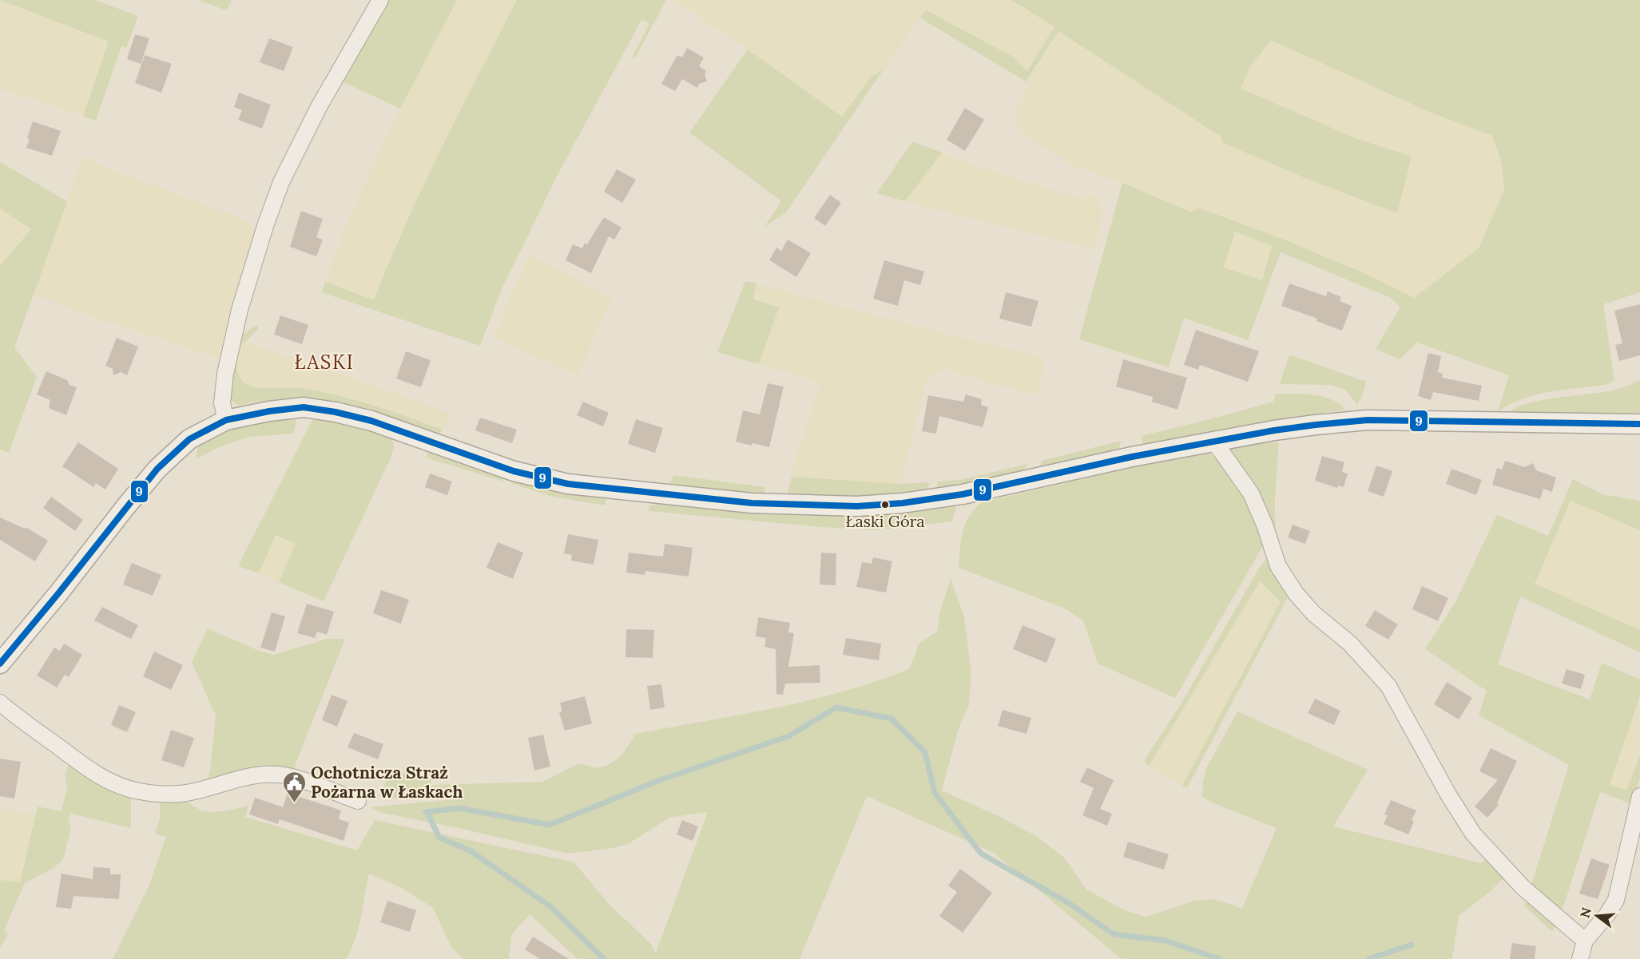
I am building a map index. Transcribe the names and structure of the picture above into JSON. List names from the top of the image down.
{
  "districts": ["ŁASKI"],
  "places": {
    "other": ["Łaski Góra"],
    "public building": ["Ochotnicza Straż Pożarna w Łaskach"]
  },
  "lines": ["transit line 9"],
  "north": "left"
}
